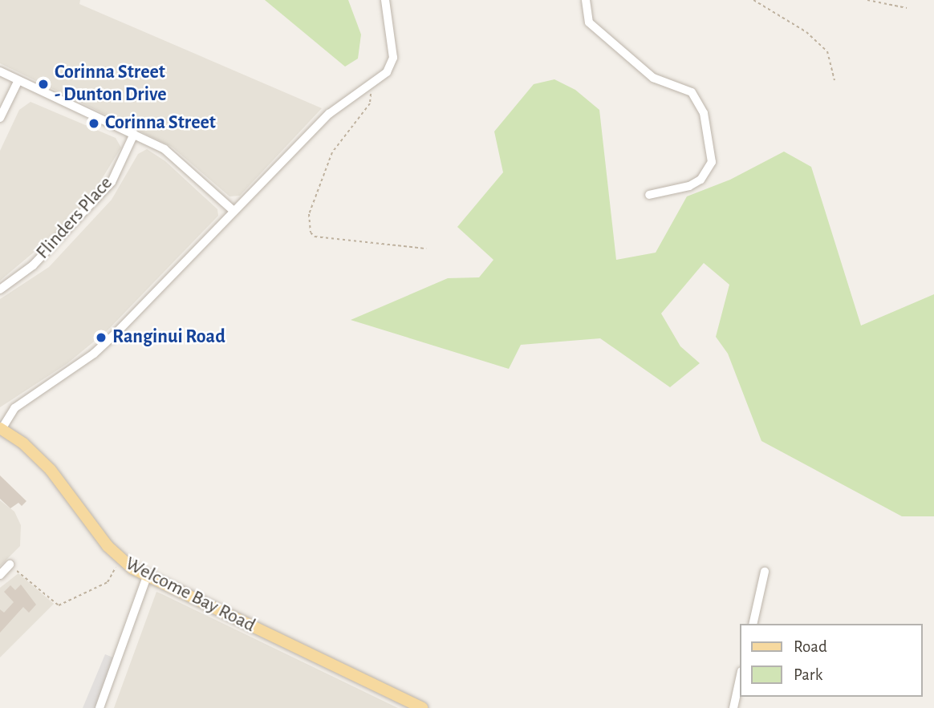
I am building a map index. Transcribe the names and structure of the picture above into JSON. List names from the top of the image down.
{
  "streets": {
    "main road": ["Welcome Bay Road"],
    "street": ["Flinders Place"]
  },
  "places": ["Corinna Street - Dunton Drive", "Corinna Street", "Ranginui Road"],
  "legend": ["Road", "Park"]
}
